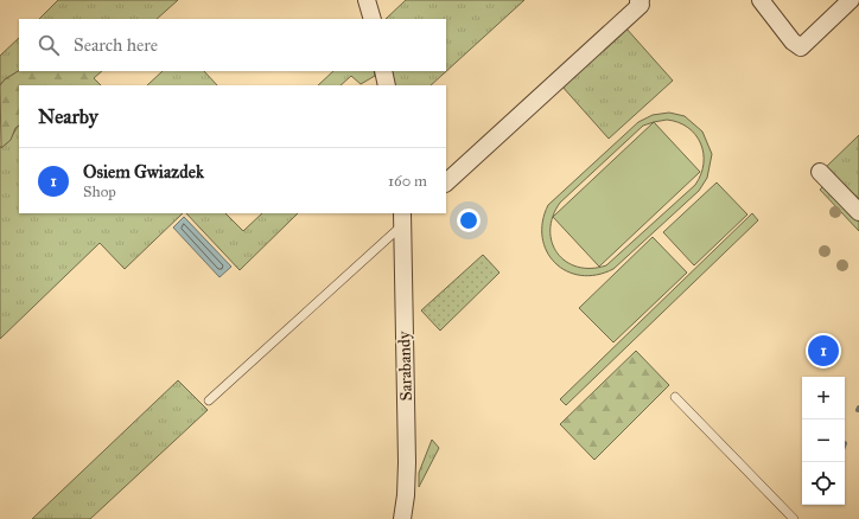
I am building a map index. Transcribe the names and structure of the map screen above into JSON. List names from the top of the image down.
{
  "streets": {
    "street": ["Sarabandy"]
  },
  "page": {
    "search": "Search here",
    "heading": "Nearby",
    "list": [
      {
        "mark": "1",
        "name": "Osiem Gwiazdek",
        "note": "Shop",
        "value": "160 m"
      }
    ],
    "pins": "1",
    "map_buttons": ["+", "−"]
  }
}
